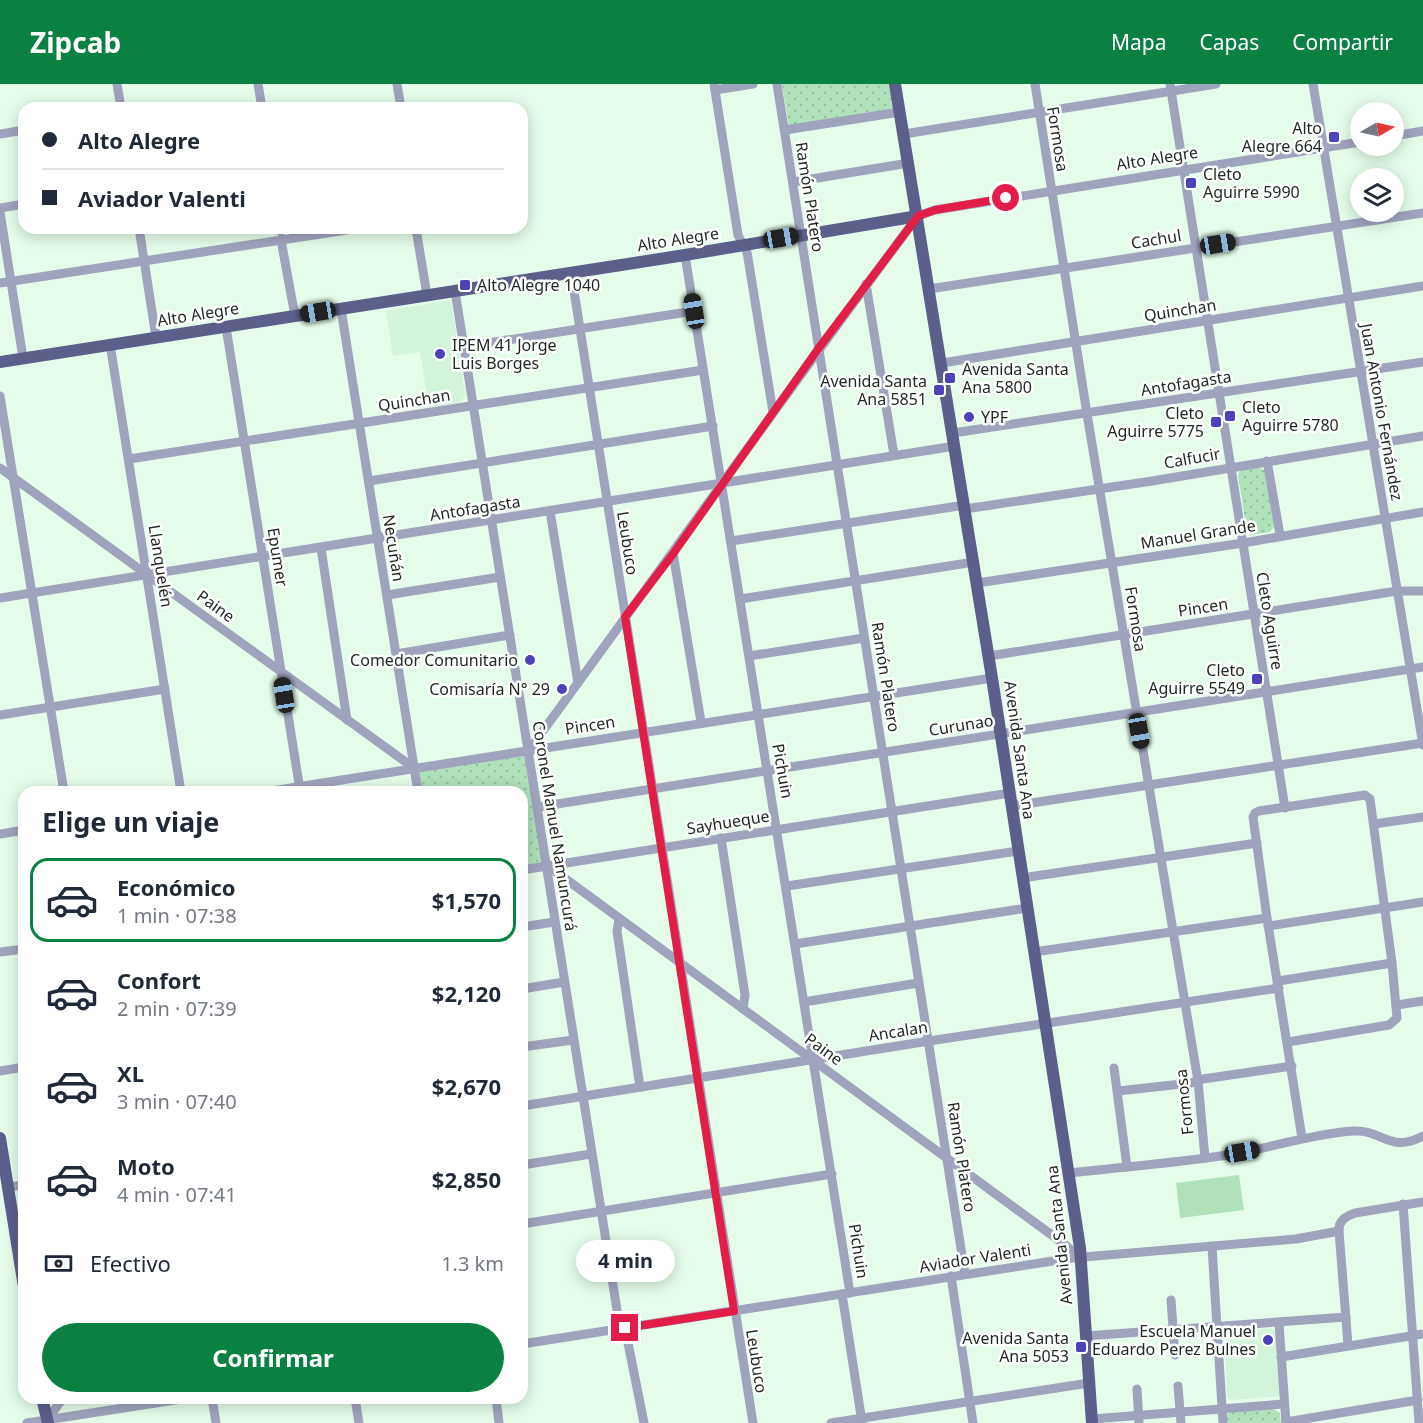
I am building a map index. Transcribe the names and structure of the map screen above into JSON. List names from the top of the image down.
{
  "streets": {
    "main road": ["Alto Alegre", "Avenida Santa Ana"],
    "street": [
      "Formosa",
      "Ramón Platero",
      "Cachul",
      "Quinchan",
      "Antofagasta",
      "Juan Antonio Fernández",
      "Calfucir",
      "Manuel Grande",
      "Leubuco",
      "Necuñán",
      "Epumer",
      "Llanquelén",
      "Paine",
      "Pincen",
      "Cleto Aguirre",
      "Curunao",
      "Pichuin",
      "Sayhueque",
      "Coronel Manuel Namuncurá",
      "Ancalan",
      "Aviador Valenti"
    ]
  },
  "crossings": [
    ["Formosa", "Alto Alegre"],
    ["Formosa", "Cachul"],
    ["Formosa", "Quinchan"],
    ["Formosa", "Antofagasta"],
    ["Formosa", "Calfucir"],
    ["Formosa", "Manuel Grande"],
    ["Formosa", "Pincen"],
    ["Formosa", "Curunao"],
    ["Formosa", "Ancalan"],
    ["Alto Alegre", "Ramón Platero"],
    ["Alto Alegre", "Juan Antonio Fernández"],
    ["Alto Alegre", "Leubuco"],
    ["Alto Alegre", "Necuñán"],
    ["Alto Alegre", "Epumer"],
    ["Alto Alegre", "Llanquelén"],
    ["Alto Alegre", "Cleto Aguirre"],
    ["Alto Alegre", "Avenida Santa Ana"],
    ["Alto Alegre", "Pichuin"],
    ["Alto Alegre", "Coronel Manuel Namuncurá"],
    ["Ramón Platero", "Antofagasta"],
    ["Ramón Platero", "Calfucir"],
    ["Ramón Platero", "Paine"],
    ["Ramón Platero", "Pincen"],
    ["Ramón Platero", "Curunao"],
    ["Ramón Platero", "Sayhueque"],
    ["Ramón Platero", "Ancalan"],
    ["Ramón Platero", "Aviador Valenti"],
    ["Cachul", "Juan Antonio Fernández"],
    ["Cachul", "Cleto Aguirre"],
    ["Cachul", "Avenida Santa Ana"],
    ["Quinchan", "Juan Antonio Fernández"],
    ["Quinchan", "Leubuco"],
    ["Quinchan", "Necuñán"],
    ["Quinchan", "Epumer"],
    ["Quinchan", "Llanquelén"],
    ["Quinchan", "Cleto Aguirre"],
    ["Quinchan", "Avenida Santa Ana"],
    ["Quinchan", "Pichuin"],
    ["Quinchan", "Coronel Manuel Namuncurá"],
    ["Antofagasta", "Juan Antonio Fernández"],
    ["Antofagasta", "Leubuco"],
    ["Antofagasta", "Necuñán"],
    ["Antofagasta", "Epumer"],
    ["Antofagasta", "Llanquelén"],
    ["Antofagasta", "Paine"],
    ["Antofagasta", "Cleto Aguirre"],
    ["Antofagasta", "Avenida Santa Ana"],
    ["Antofagasta", "Pichuin"],
    ["Antofagasta", "Coronel Manuel Namuncurá"],
    ["Juan Antonio Fernández", "Calfucir"],
    ["Juan Antonio Fernández", "Manuel Grande"],
    ["Juan Antonio Fernández", "Pincen"],
    ["Juan Antonio Fernández", "Curunao"],
    ["Calfucir", "Cleto Aguirre"],
    ["Calfucir", "Avenida Santa Ana"],
    ["Calfucir", "Pichuin"],
    ["Manuel Grande", "Cleto Aguirre"],
    ["Manuel Grande", "Avenida Santa Ana"],
    ["Leubuco", "Paine"],
    ["Leubuco", "Pincen"],
    ["Leubuco", "Curunao"],
    ["Leubuco", "Sayhueque"],
    ["Leubuco", "Ancalan"],
    ["Leubuco", "Aviador Valenti"],
    ["Necuñán", "Paine"],
    ["Necuñán", "Pincen"],
    ["Epumer", "Paine"],
    ["Llanquelén", "Paine"],
    ["Paine", "Pincen"],
    ["Paine", "Avenida Santa Ana"],
    ["Paine", "Pichuin"],
    ["Paine", "Sayhueque"],
    ["Paine", "Coronel Manuel Namuncurá"],
    ["Paine", "Ancalan"],
    ["Paine", "Aviador Valenti"],
    ["Pincen", "Cleto Aguirre"],
    ["Pincen", "Avenida Santa Ana"],
    ["Pincen", "Pichuin"],
    ["Pincen", "Coronel Manuel Namuncurá"],
    ["Cleto Aguirre", "Curunao"],
    ["Curunao", "Avenida Santa Ana"],
    ["Curunao", "Pichuin"],
    ["Curunao", "Coronel Manuel Namuncurá"],
    ["Avenida Santa Ana", "Sayhueque"],
    ["Avenida Santa Ana", "Ancalan"],
    ["Avenida Santa Ana", "Aviador Valenti"],
    ["Pichuin", "Sayhueque"],
    ["Pichuin", "Ancalan"],
    ["Pichuin", "Aviador Valenti"],
    ["Sayhueque", "Coronel Manuel Namuncurá"],
    ["Coronel Manuel Namuncurá", "Ancalan"],
    ["Coronel Manuel Namuncurá", "Aviador Valenti"]
  ],
  "places": {
    "transit": [
      "Alto Alegre 664",
      "Cleto Aguirre 5990",
      "Alto Alegre 1040",
      "Avenida Santa Ana 5800",
      "Avenida Santa Ana 5851",
      "Cleto Aguirre 5780",
      "Cleto Aguirre 5775",
      "Cleto Aguirre 5549",
      "Avenida Santa Ana 5053"
    ],
    "other": [
      "IPEM 41 Jorge Luis Borges",
      "YPF",
      "Comedor Comunitario",
      "Comisaría N° 29",
      "Escuela Manuel Eduardo Perez Bulnes"
    ]
  },
  "north": "right",
  "page": {
    "header": "Zipcab",
    "nav": ["Mapa", "Capas", "Compartir"],
    "banner": ["Alto Alegre", "Aviador Valenti"],
    "heading": "Elige un viaje",
    "list": [
      {
        "name": "Económico",
        "note": "1 min · 07:38",
        "value": "$1,570"
      },
      {
        "name": "Confort",
        "note": "2 min · 07:39",
        "value": "$2,120"
      },
      {
        "name": "XL",
        "note": "3 min · 07:40",
        "value": "$2,670"
      },
      {
        "name": "Moto",
        "note": "4 min · 07:41",
        "value": "$2,850"
      }
    ],
    "pay": ["Efectivo", "1.3 km"],
    "bubble": "4 min",
    "buttons": "Confirmar"
  }
}
